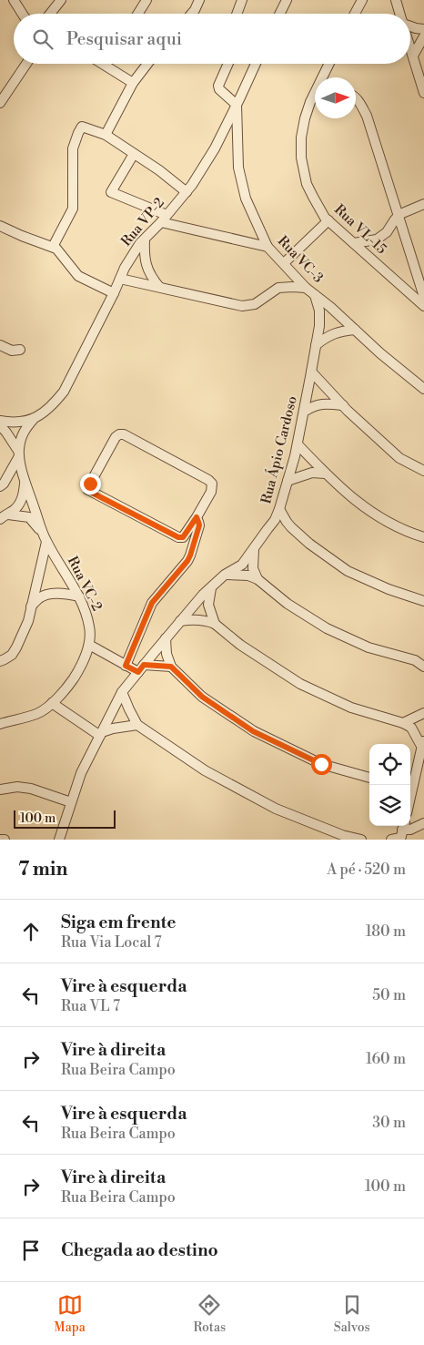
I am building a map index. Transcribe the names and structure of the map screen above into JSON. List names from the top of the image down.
{
  "streets": {
    "street": [
      "Rua VP-2",
      "Rua VL-15",
      "Rua VC-3",
      "Rua Ápio Cardoso",
      "Rua VC-2"
    ]
  },
  "crossings": [
    ["Rua VP-2", "Rua VC-3"],
    ["Rua VC-3", "Rua Ápio Cardoso"]
  ],
  "scale_bar": "100 m",
  "north": "right",
  "page": {
    "search": "Pesquisar aqui",
    "scale": "100 m",
    "heading": ["7 min", "A pé · 520 m"],
    "list": [
      ["Siga em frente", "Rua Via Local 7", "180 m"],
      ["Vire à esquerda", "Rua VL 7", "50 m"],
      ["Vire à direita", "Rua Beira Campo", "160 m"],
      ["Vire à esquerda", "Rua Beira Campo", "30 m"],
      ["Vire à direita", "Rua Beira Campo", "100 m"],
      "Chegada ao destino"
    ],
    "nav": ["Mapa", "Rotas", "Salvos"]
  }
}
